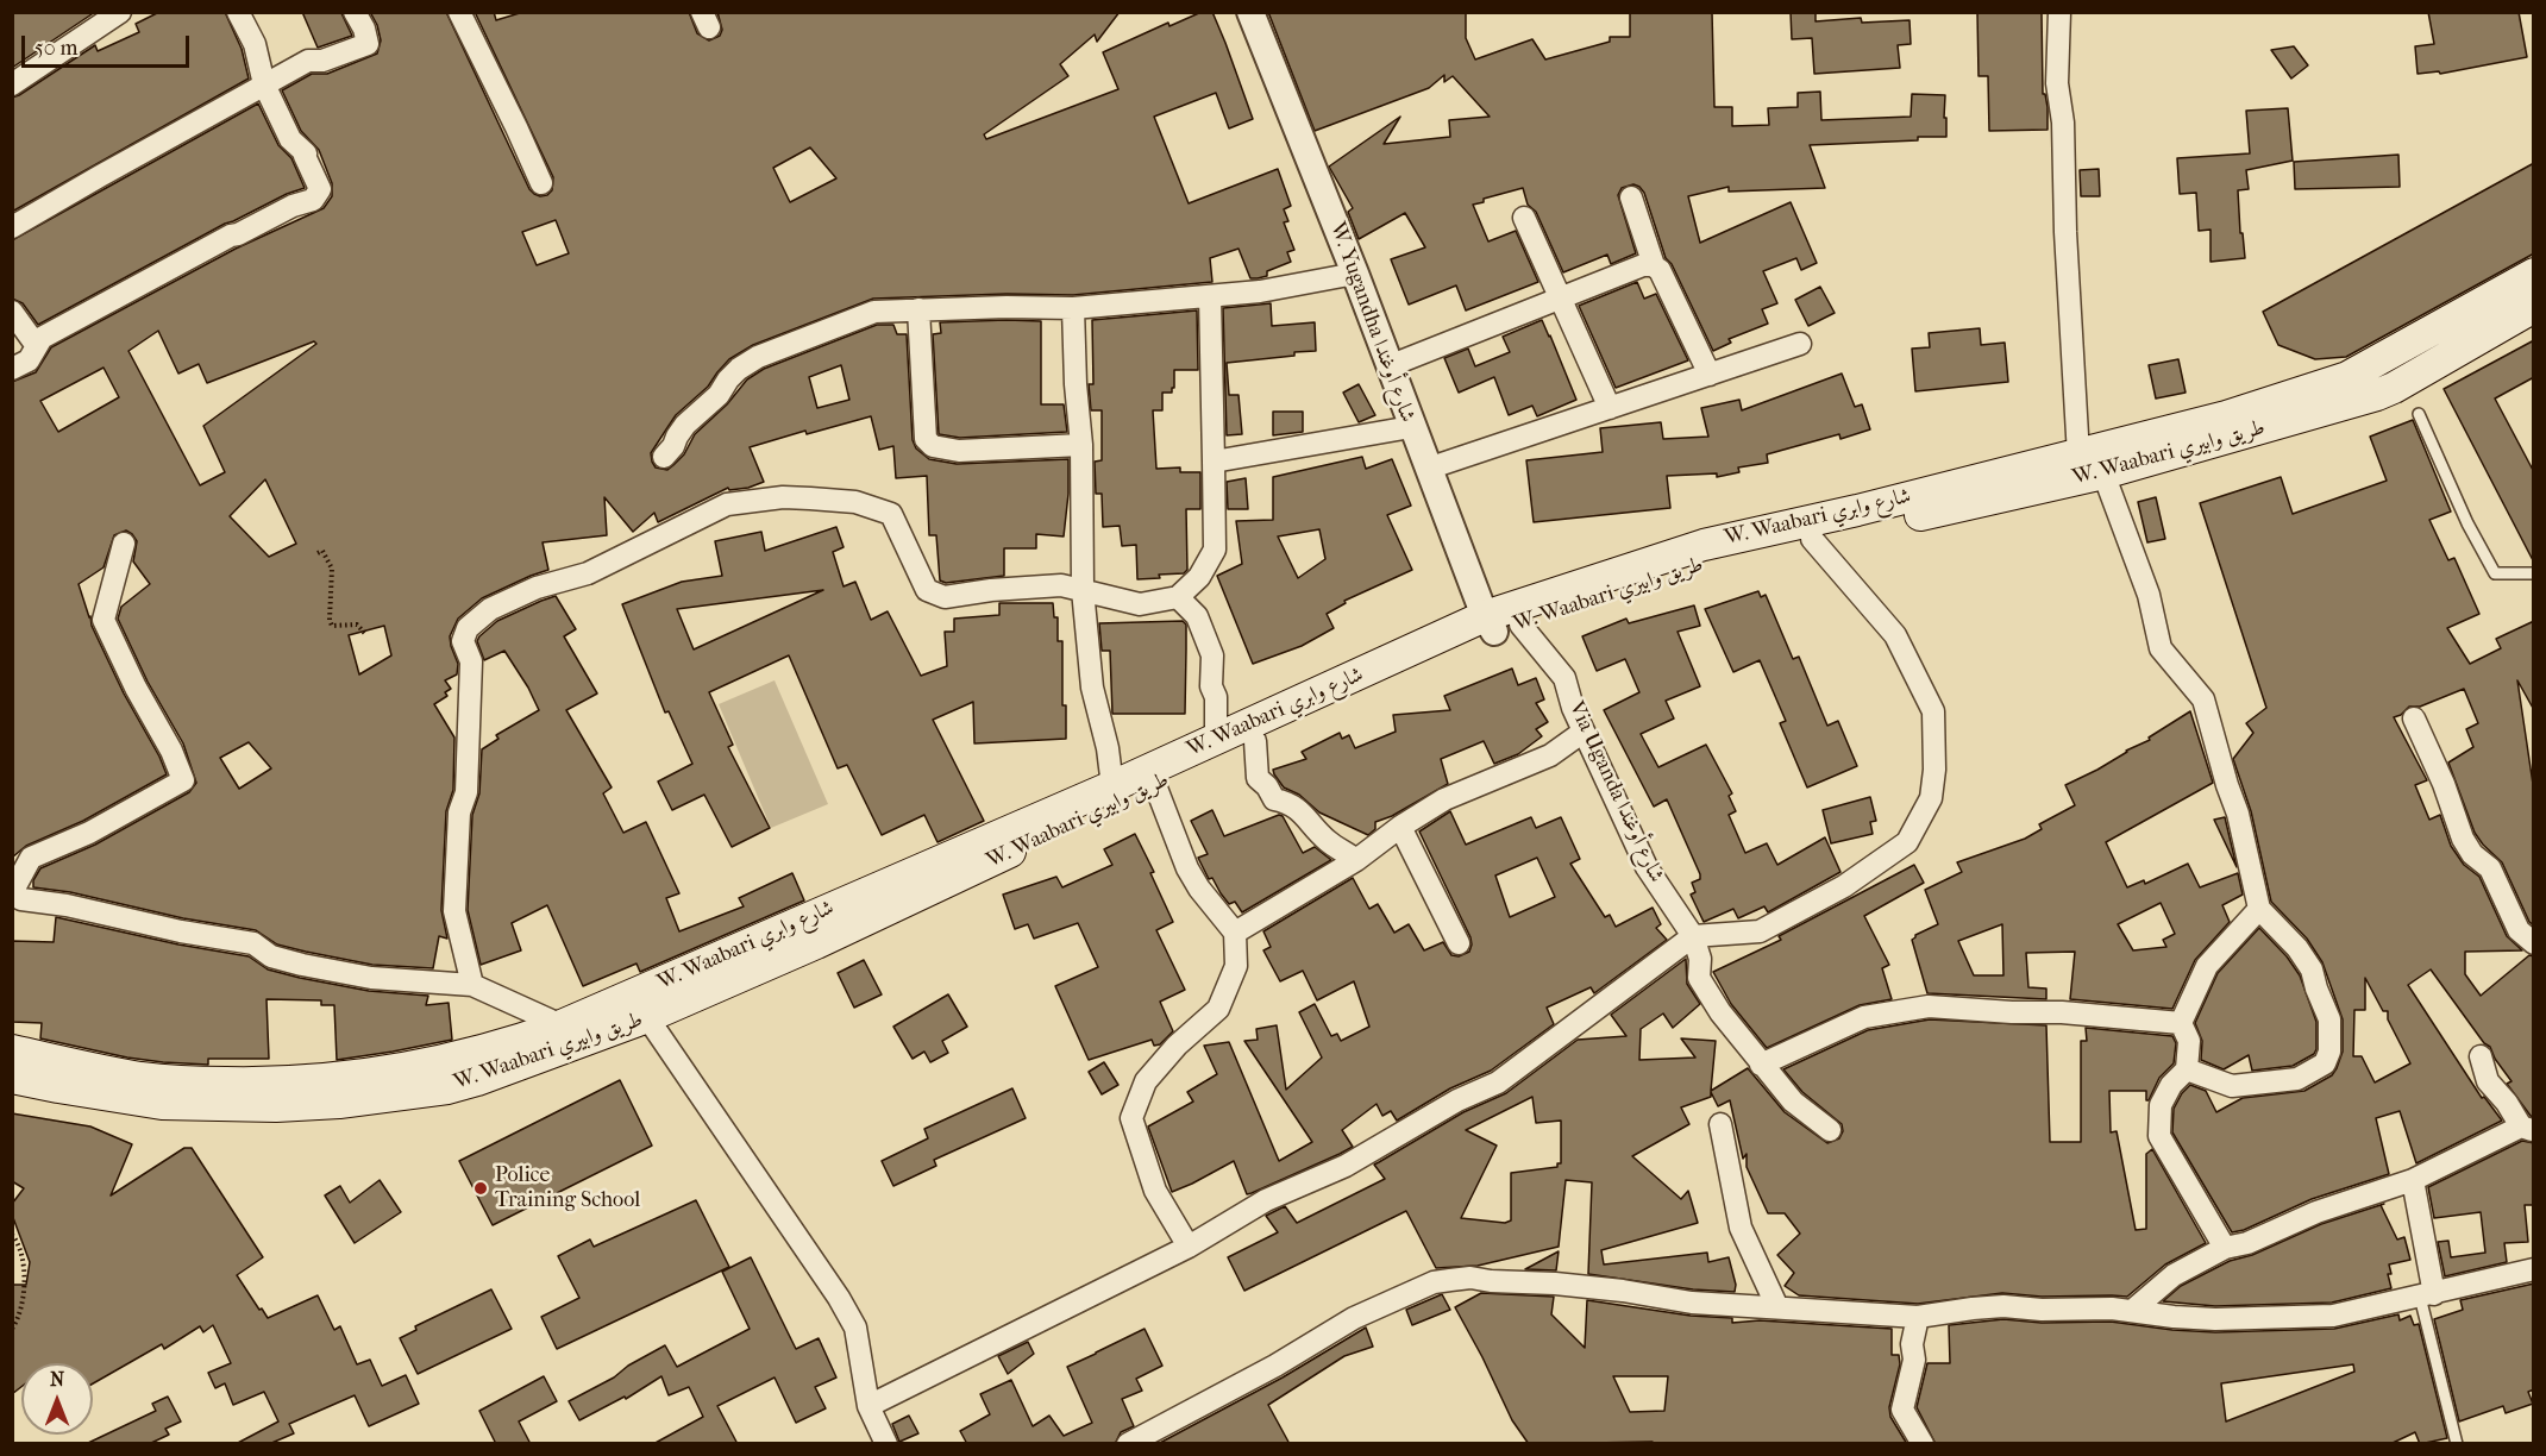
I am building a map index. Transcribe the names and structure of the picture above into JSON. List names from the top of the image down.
{
  "streets": {
    "main road": ["W. Waabari طريق وابيري", "W. Waabari شارع وابري"],
    "street": ["W. Yugandha شارع أوغندا", "Via Uganda شارع أوغندا"]
  },
  "crossings": [
    ["W. Yugandha شارع أوغندا", "W. Waabari طريق وابيري"],
    ["W. Yugandha شارع أوغندا", "W. Waabari شارع وابري"],
    ["W. Yugandha شارع أوغندا", "Via Uganda شارع أوغندا"],
    ["W. Waabari طريق وابيري", "W. Waabari شارع وابري"],
    ["W. Waabari طريق وابيري", "Via Uganda شارع أوغندا"],
    ["W. Waabari شارع وابري", "Via Uganda شارع أوغندا"]
  ],
  "places": ["Police Training School"],
  "scale_bar": "50 m",
  "north": "top"
}
